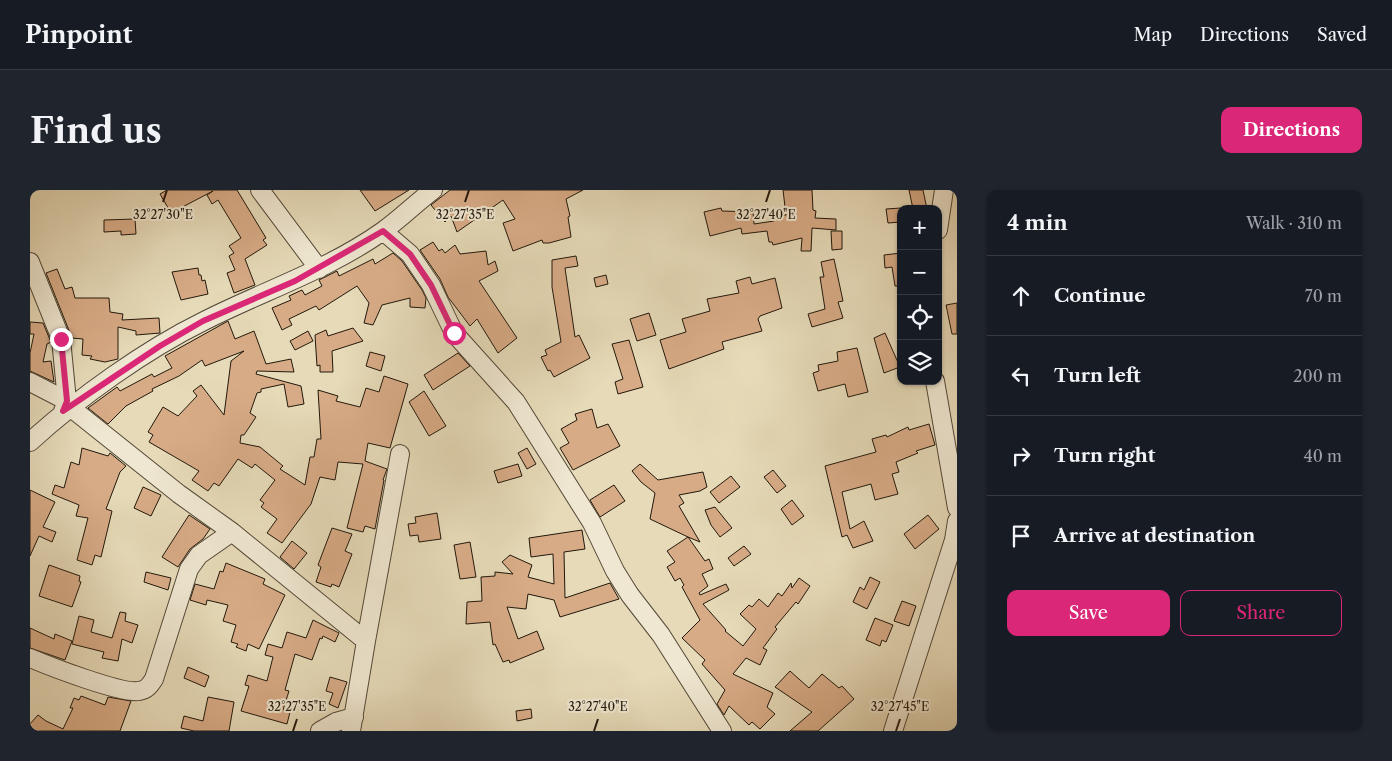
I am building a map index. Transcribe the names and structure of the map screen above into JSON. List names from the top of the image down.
{
  "page": {
    "header": "Pinpoint",
    "nav": ["Map", "Directions", "Saved"],
    "buttons": [
      "Directions",
      ["Save", "Share"]
    ],
    "title": "Find us",
    "heading": ["4 min", "Walk · 310 m"],
    "map_buttons": ["+", "−"],
    "list": [
      ["Continue", "70 m"],
      ["Turn left", "200 m"],
      ["Turn right", "40 m"],
      "Arrive at destination"
    ]
  },
  "coordinates": [
    "32°27'30\"E",
    "32°27'35\"E",
    "32°27'40\"E",
    "32°27'45\"E"
  ]
}
